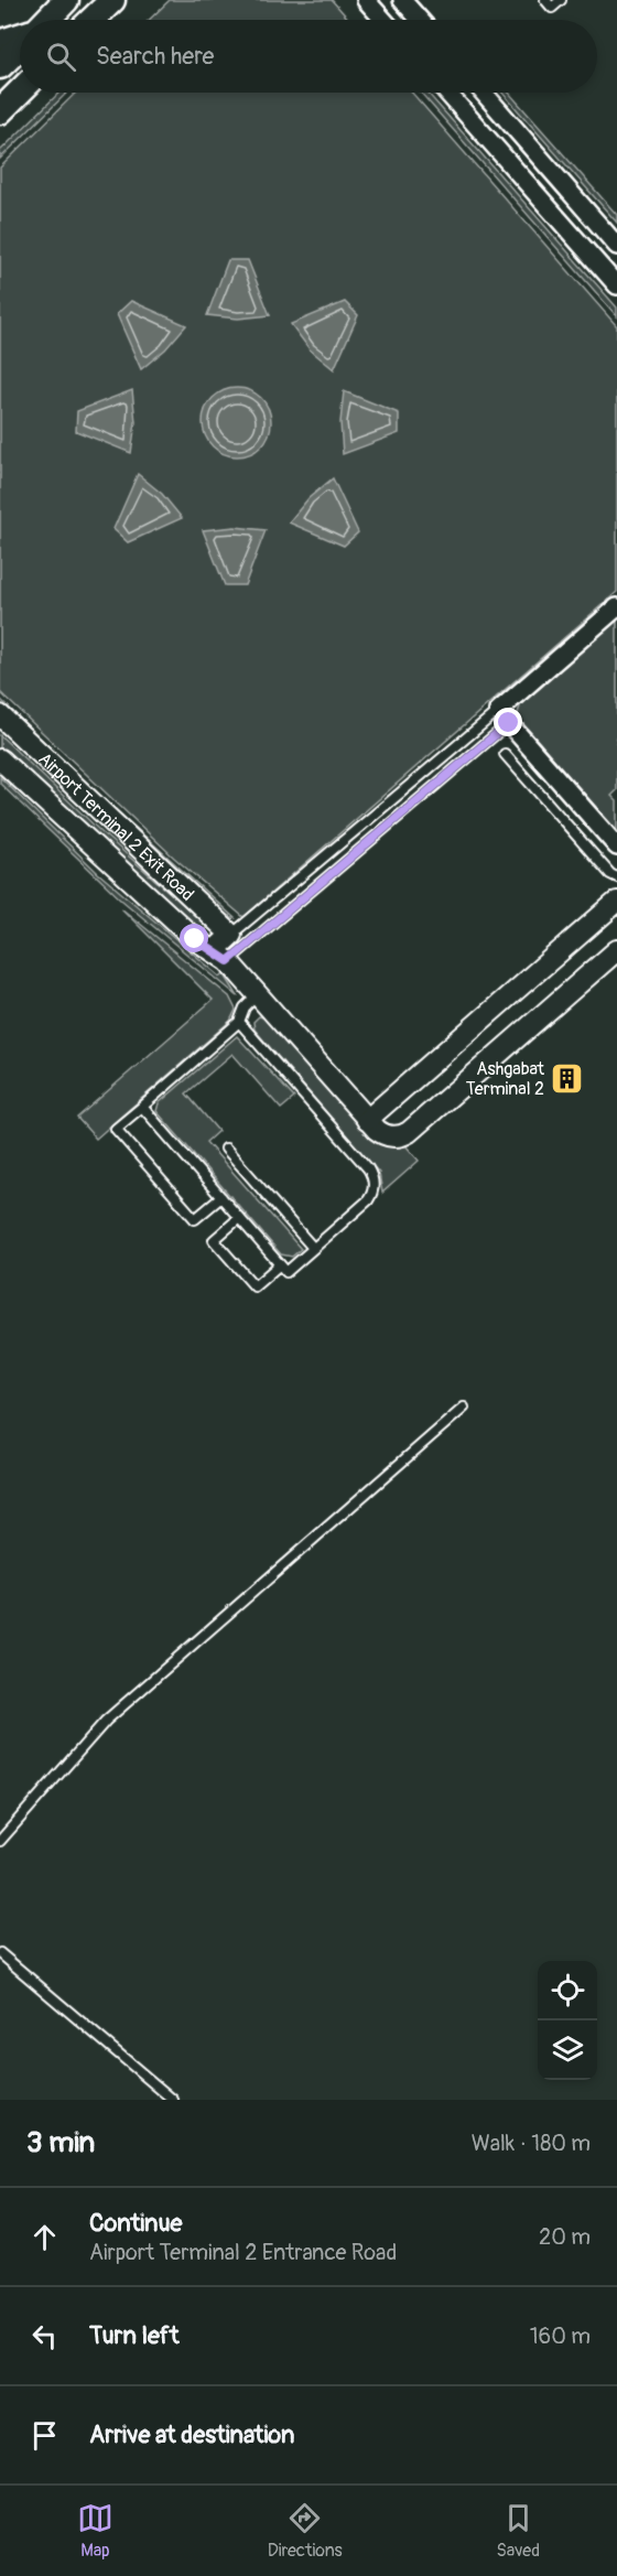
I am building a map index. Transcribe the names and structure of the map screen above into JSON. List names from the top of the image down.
{
  "streets": {
    "street": ["Airport Terminal 2 Exit Road"]
  },
  "places": {
    "building": ["Ashgabat Terminal 2"]
  },
  "page": {
    "search": "Search here",
    "heading": ["3 min", "Walk · 180 m"],
    "list": [
      ["Continue", "Airport Terminal 2 Entrance Road", "20 m"],
      ["Turn left", "160 m"],
      "Arrive at destination"
    ],
    "nav": ["Map", "Directions", "Saved"]
  }
}
